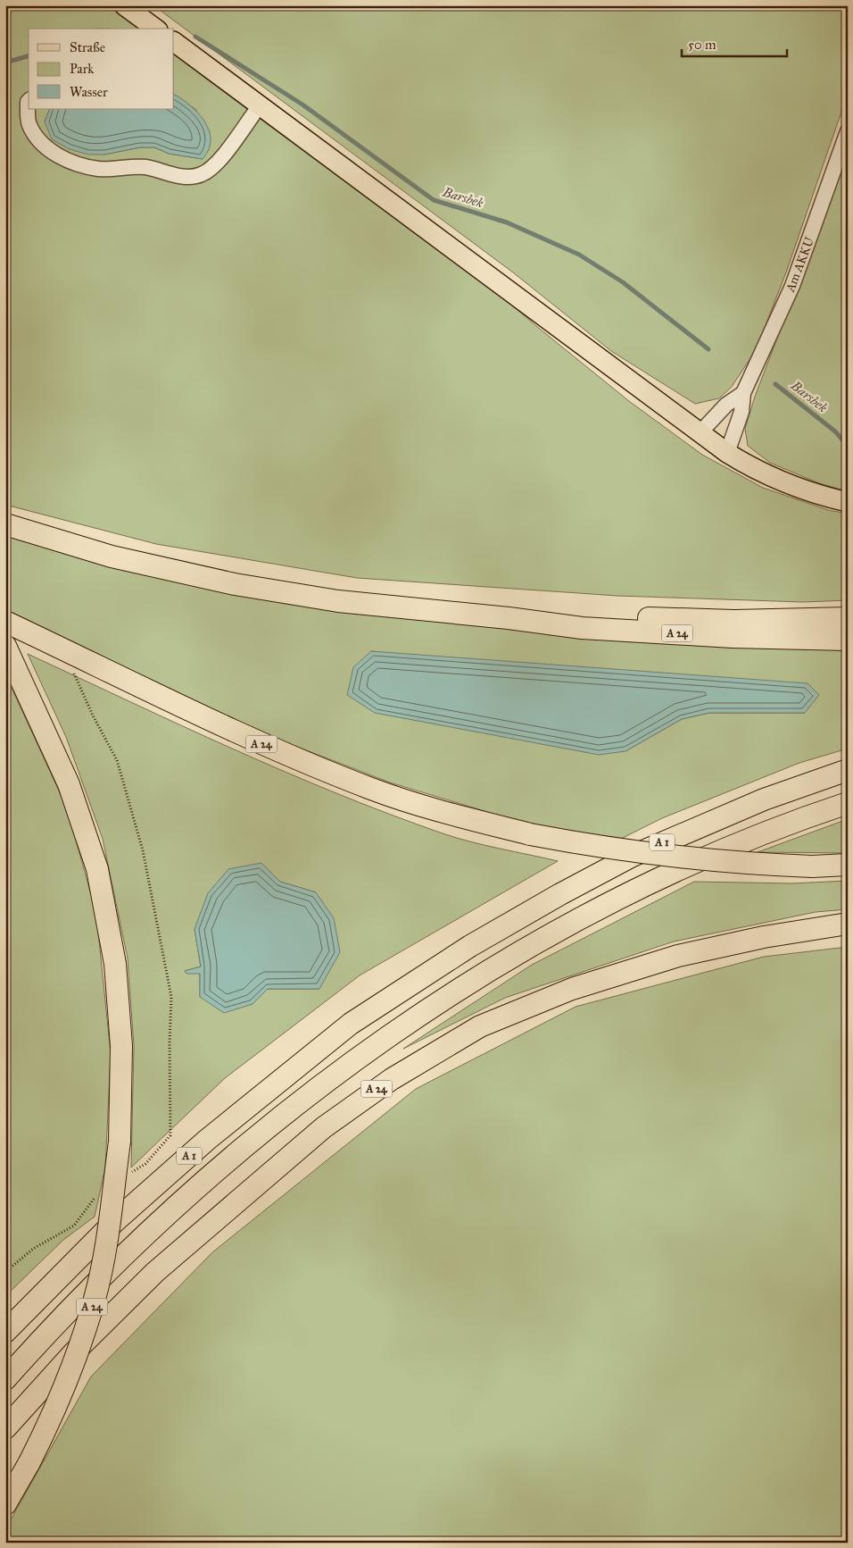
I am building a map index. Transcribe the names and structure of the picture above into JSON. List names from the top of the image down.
{
  "streets": {
    "highway": ["A 24", "A 1"],
    "street": ["Am AKKU"]
  },
  "water": ["Barsbek"],
  "legend": ["Straße", "Park", "Wasser"],
  "scale_bar": "50 m"
}
